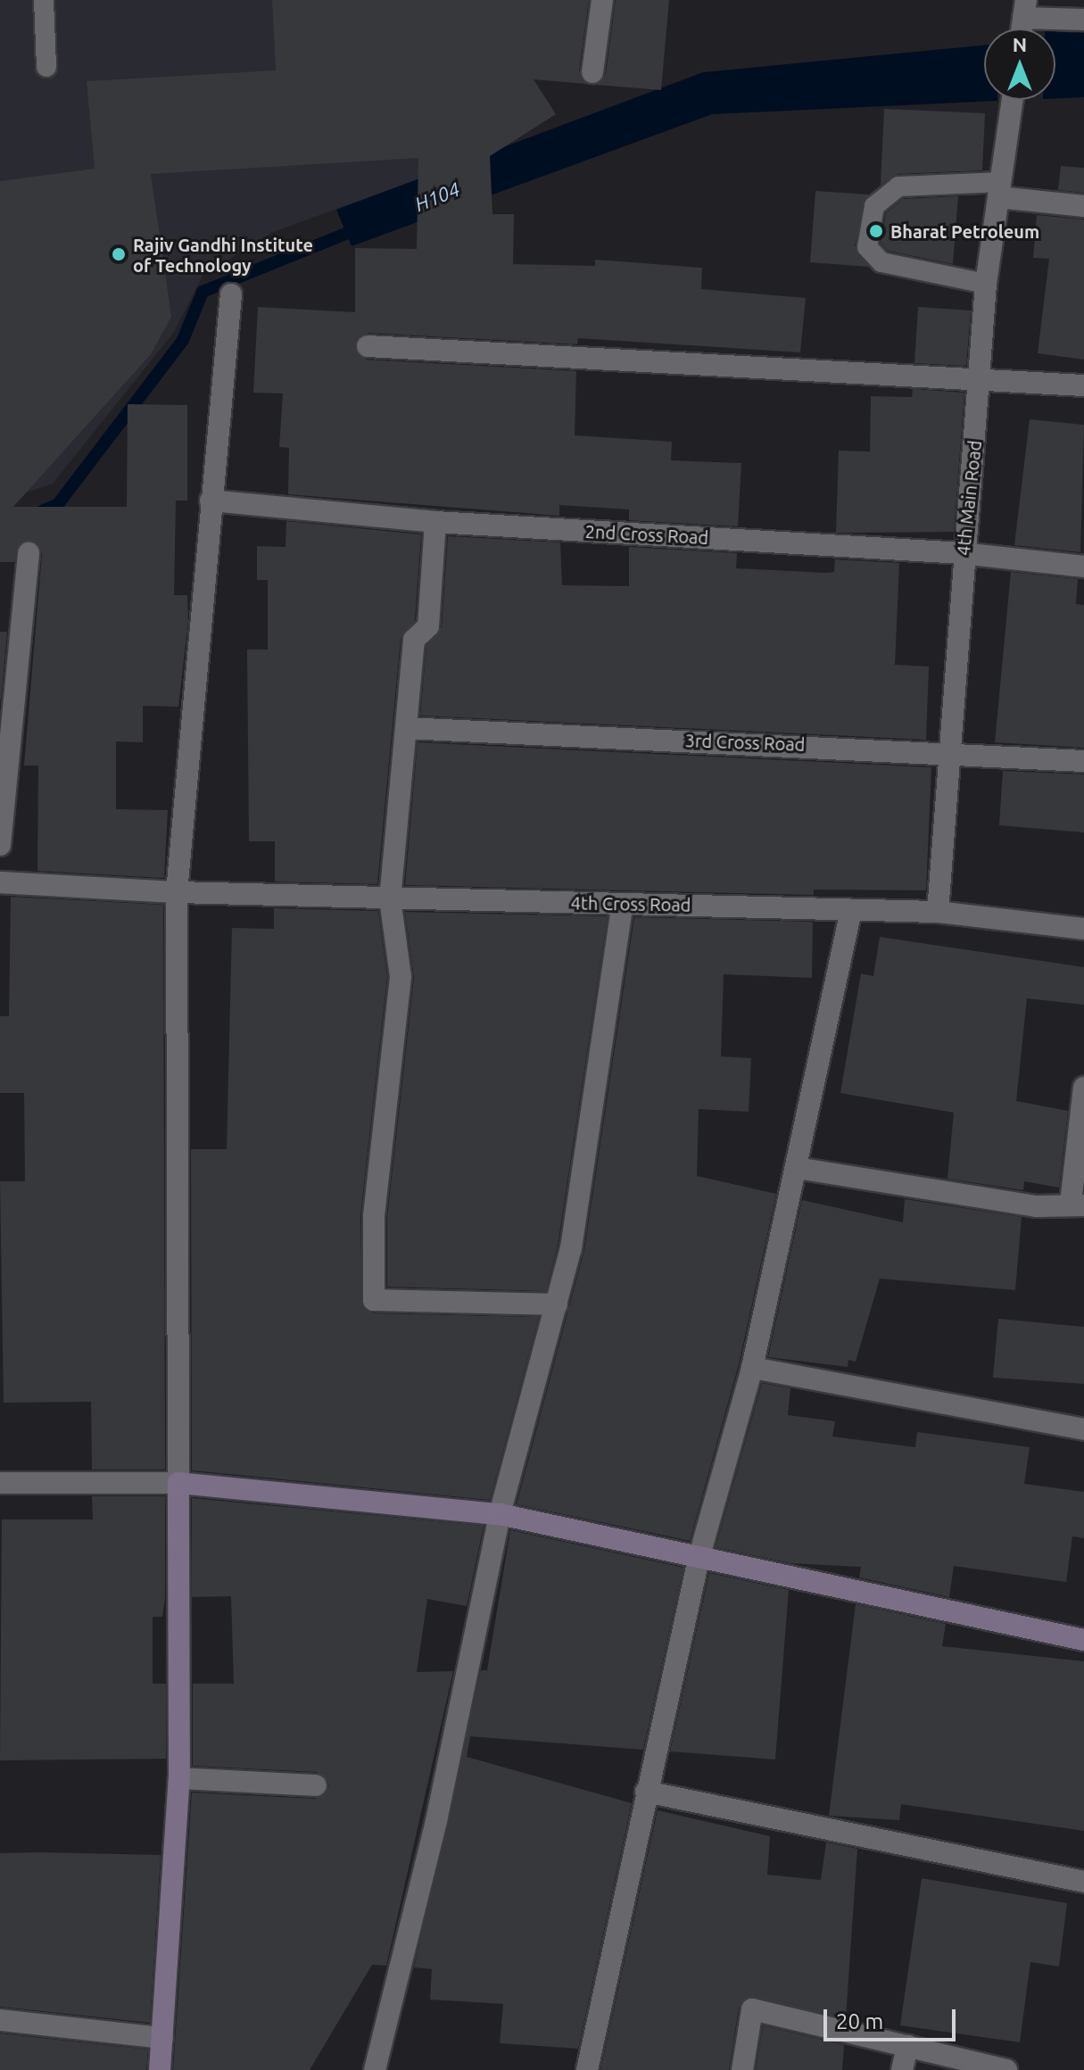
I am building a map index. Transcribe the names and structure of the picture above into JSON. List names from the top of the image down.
{
  "streets": {
    "street": [
      "4th Main Road",
      "2nd Cross Road",
      "3rd Cross Road",
      "4th Cross Road"
    ]
  },
  "crossings": [
    ["4th Main Road", "2nd Cross Road"],
    ["4th Main Road", "3rd Cross Road"],
    ["4th Main Road", "4th Cross Road"]
  ],
  "water": ["H104"],
  "places": ["Bharat Petroleum", "Rajiv Gandhi Institute of Technology"],
  "scale_bar": "20 m",
  "north": "top"
}
